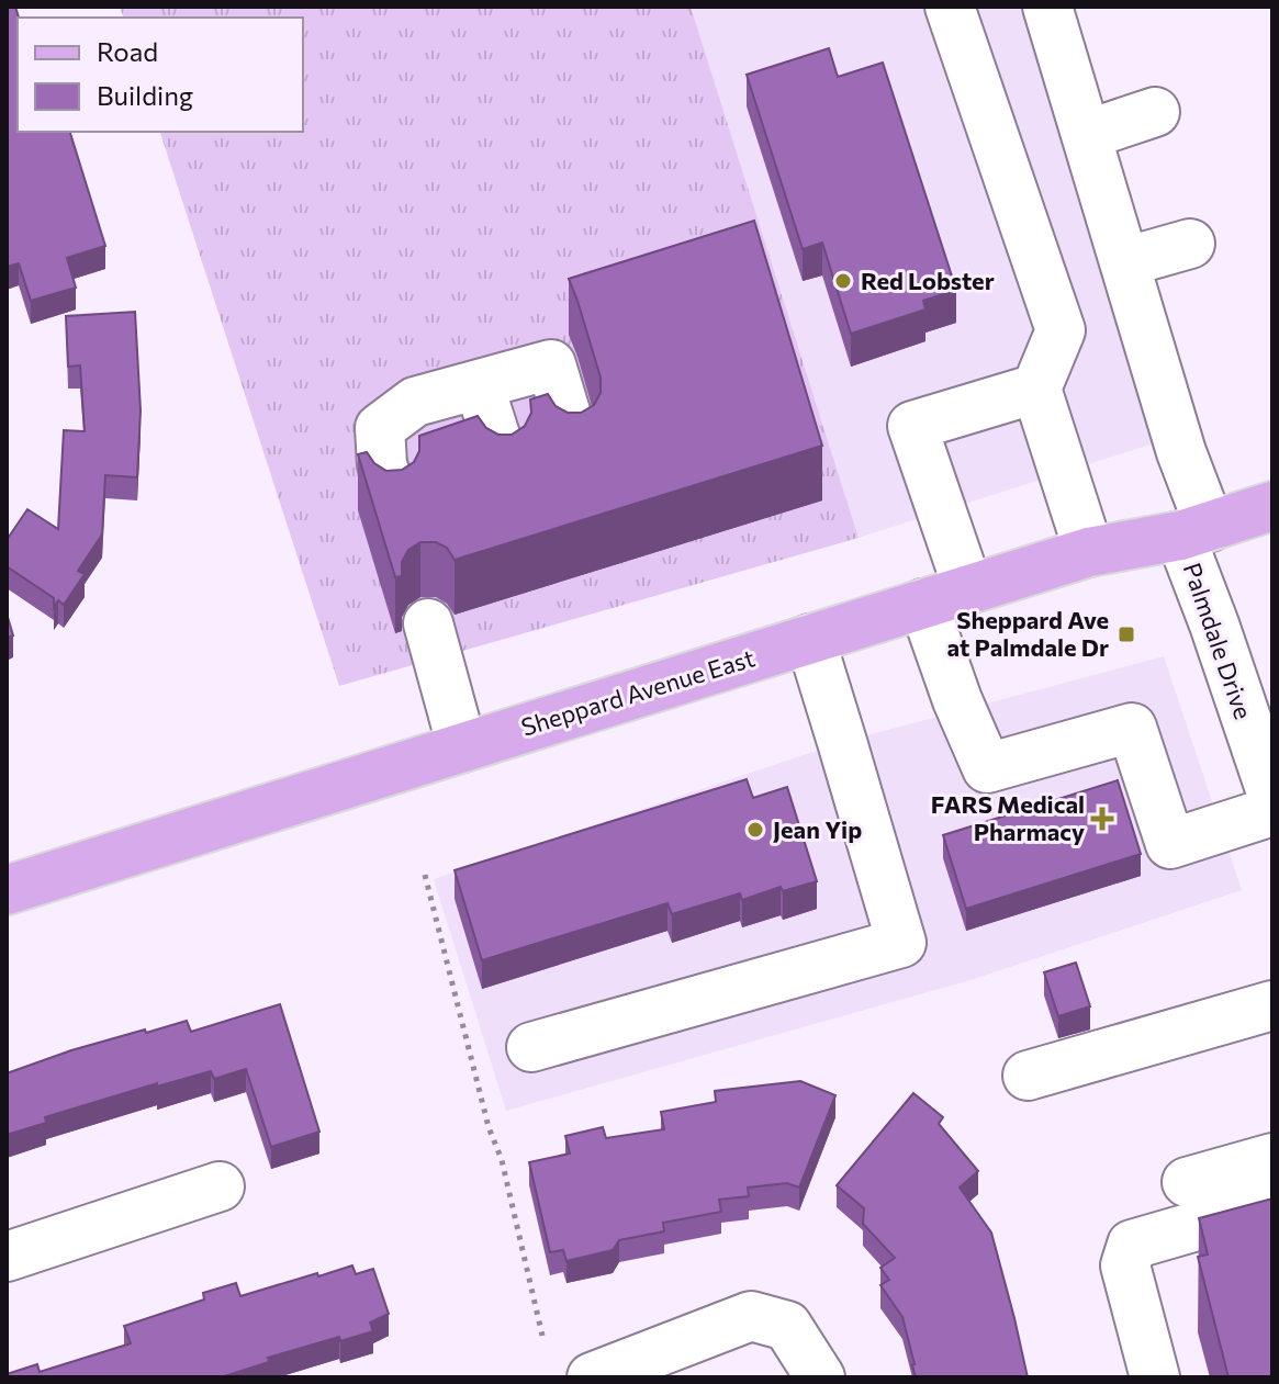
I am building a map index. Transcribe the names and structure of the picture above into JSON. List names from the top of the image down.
{
  "streets": {
    "main road": ["Sheppard Avenue East"],
    "street": ["Palmdale Drive"]
  },
  "crossings": [
    ["Palmdale Drive", "Sheppard Avenue East"]
  ],
  "places": {
    "other": ["Red Lobster", "Jean Yip"],
    "transit": ["Sheppard Ave at Palmdale Dr"],
    "health": ["FARS Medical Pharmacy"]
  },
  "legend": ["Road", "Building"]
}
